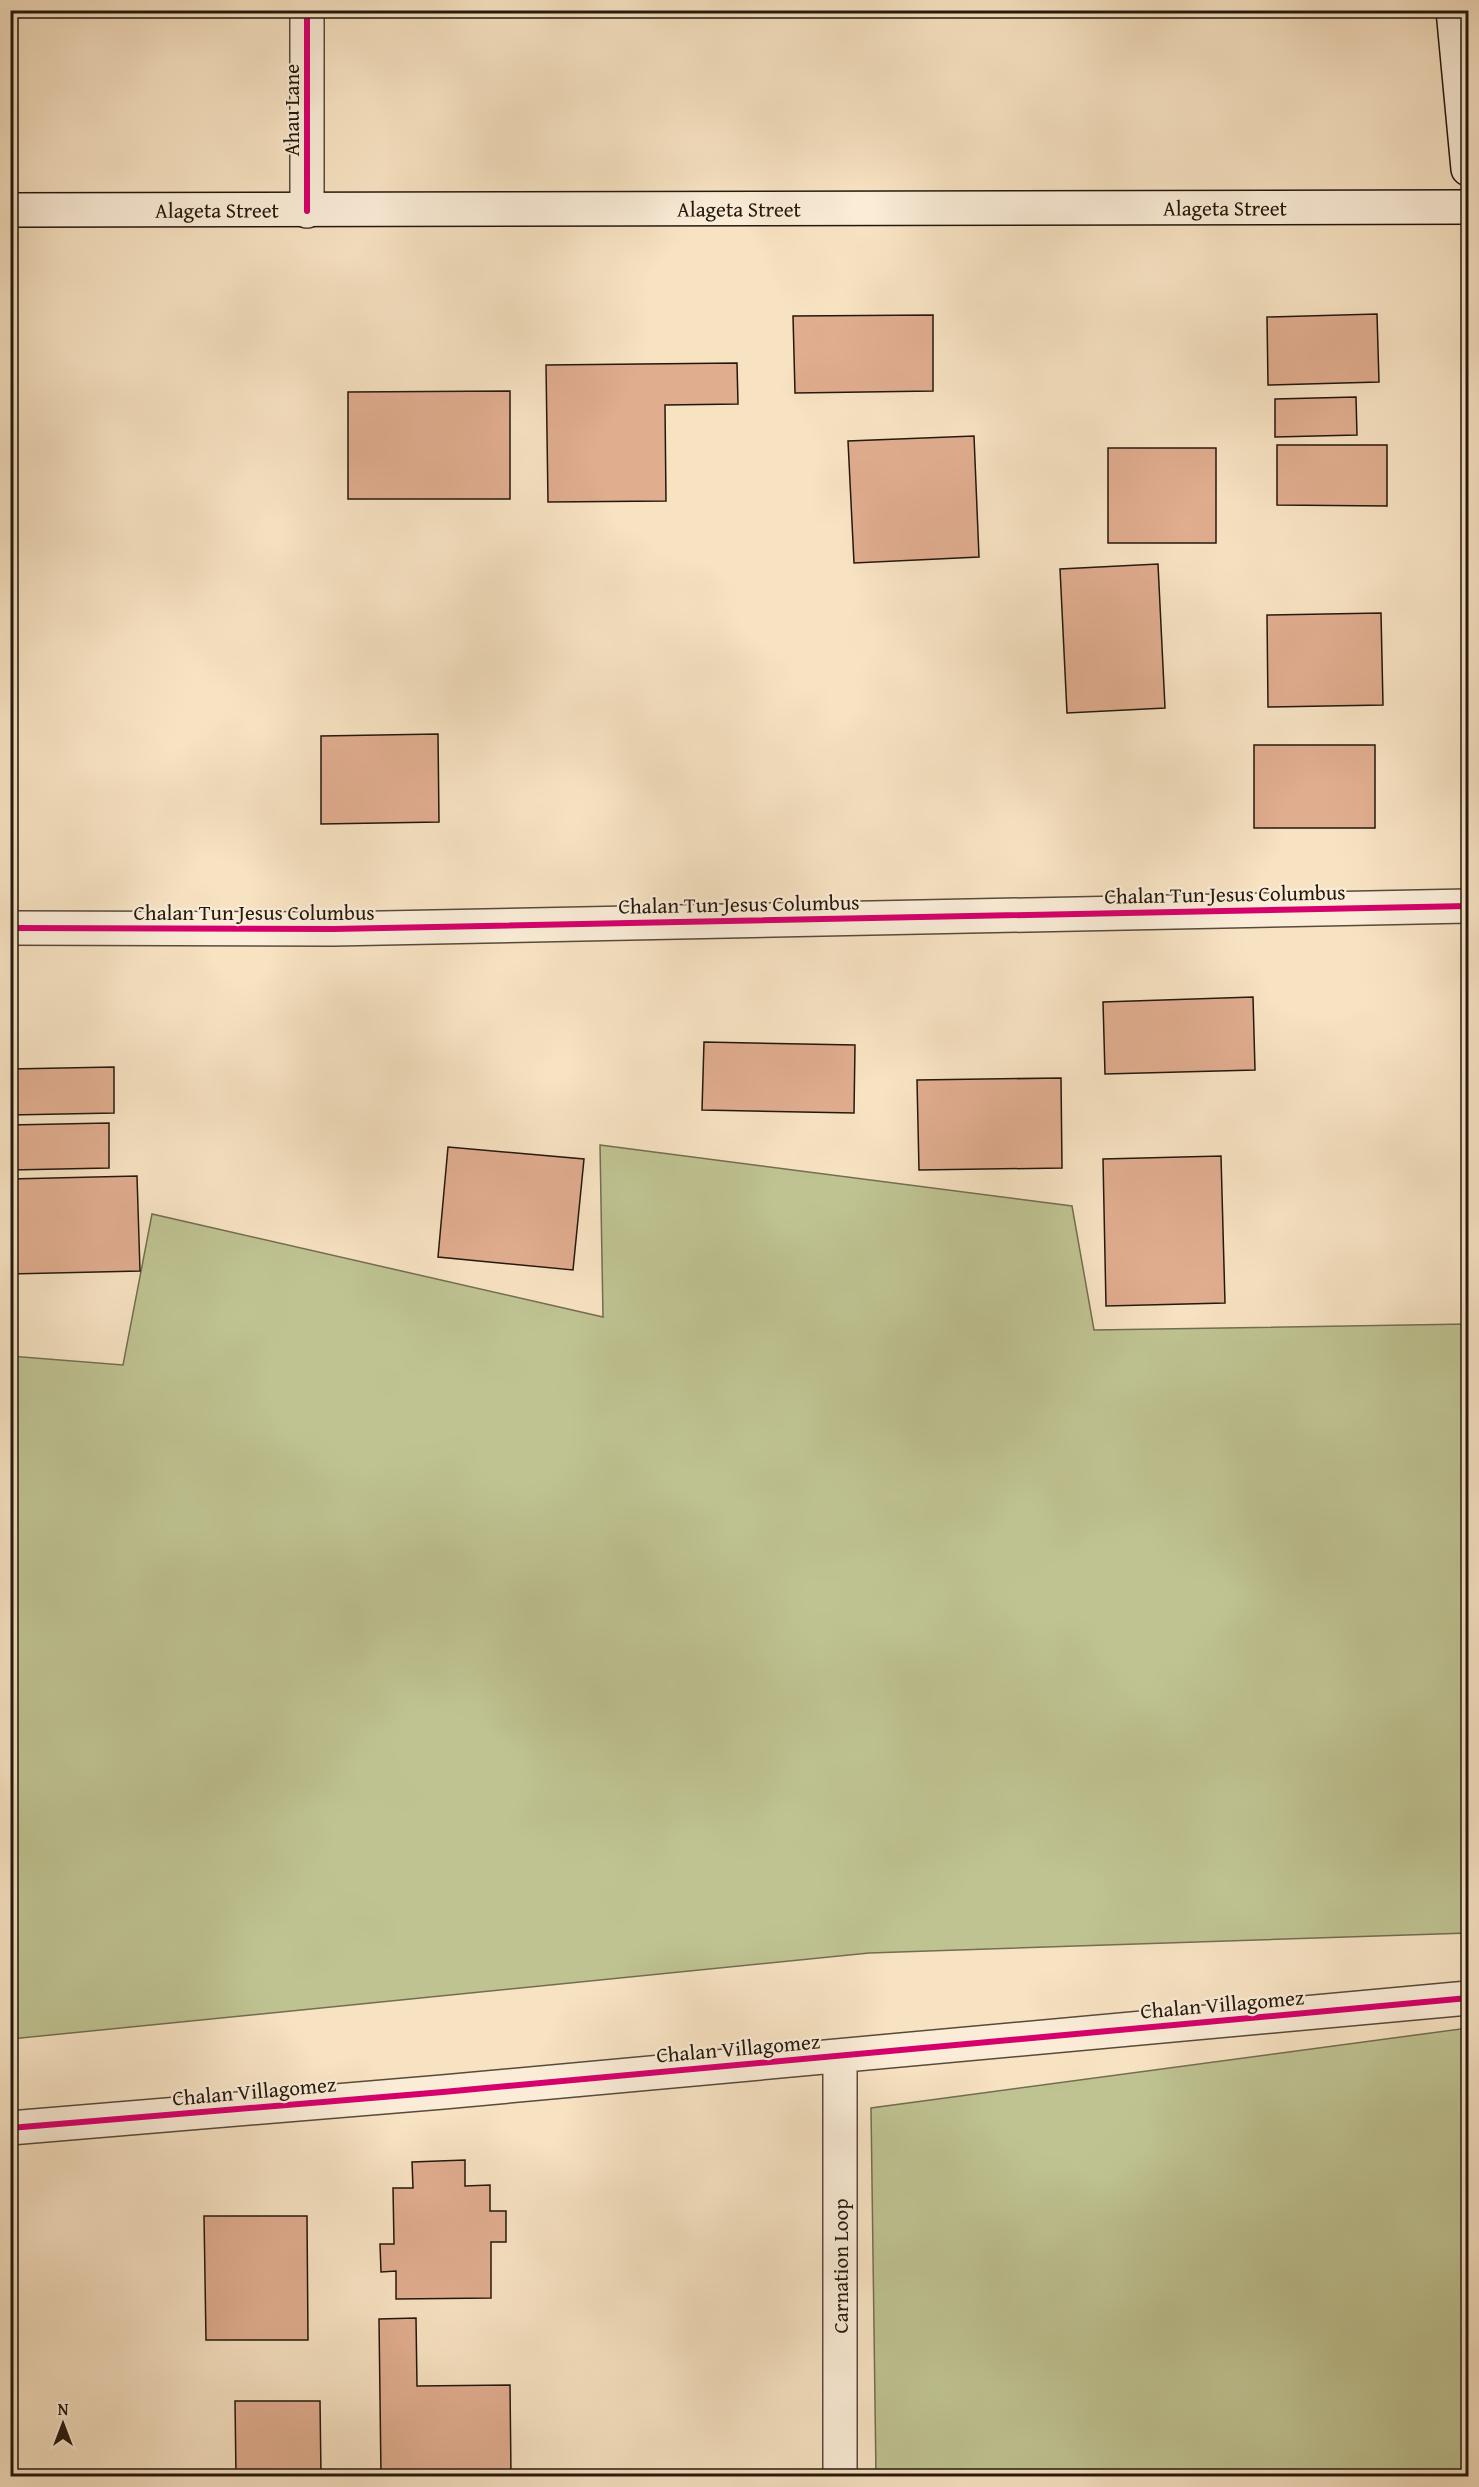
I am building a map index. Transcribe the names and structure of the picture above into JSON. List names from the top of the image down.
{
  "streets": {
    "street": [
      "Ahau Lane",
      "Alageta Street",
      "Chalan Tun Jesus Columbus",
      "Chalan Villagomez",
      "Carnation Loop"
    ]
  },
  "crossings": [
    ["Ahau Lane", "Alageta Street"],
    ["Chalan Villagomez", "Carnation Loop"]
  ],
  "north": "top"
}
